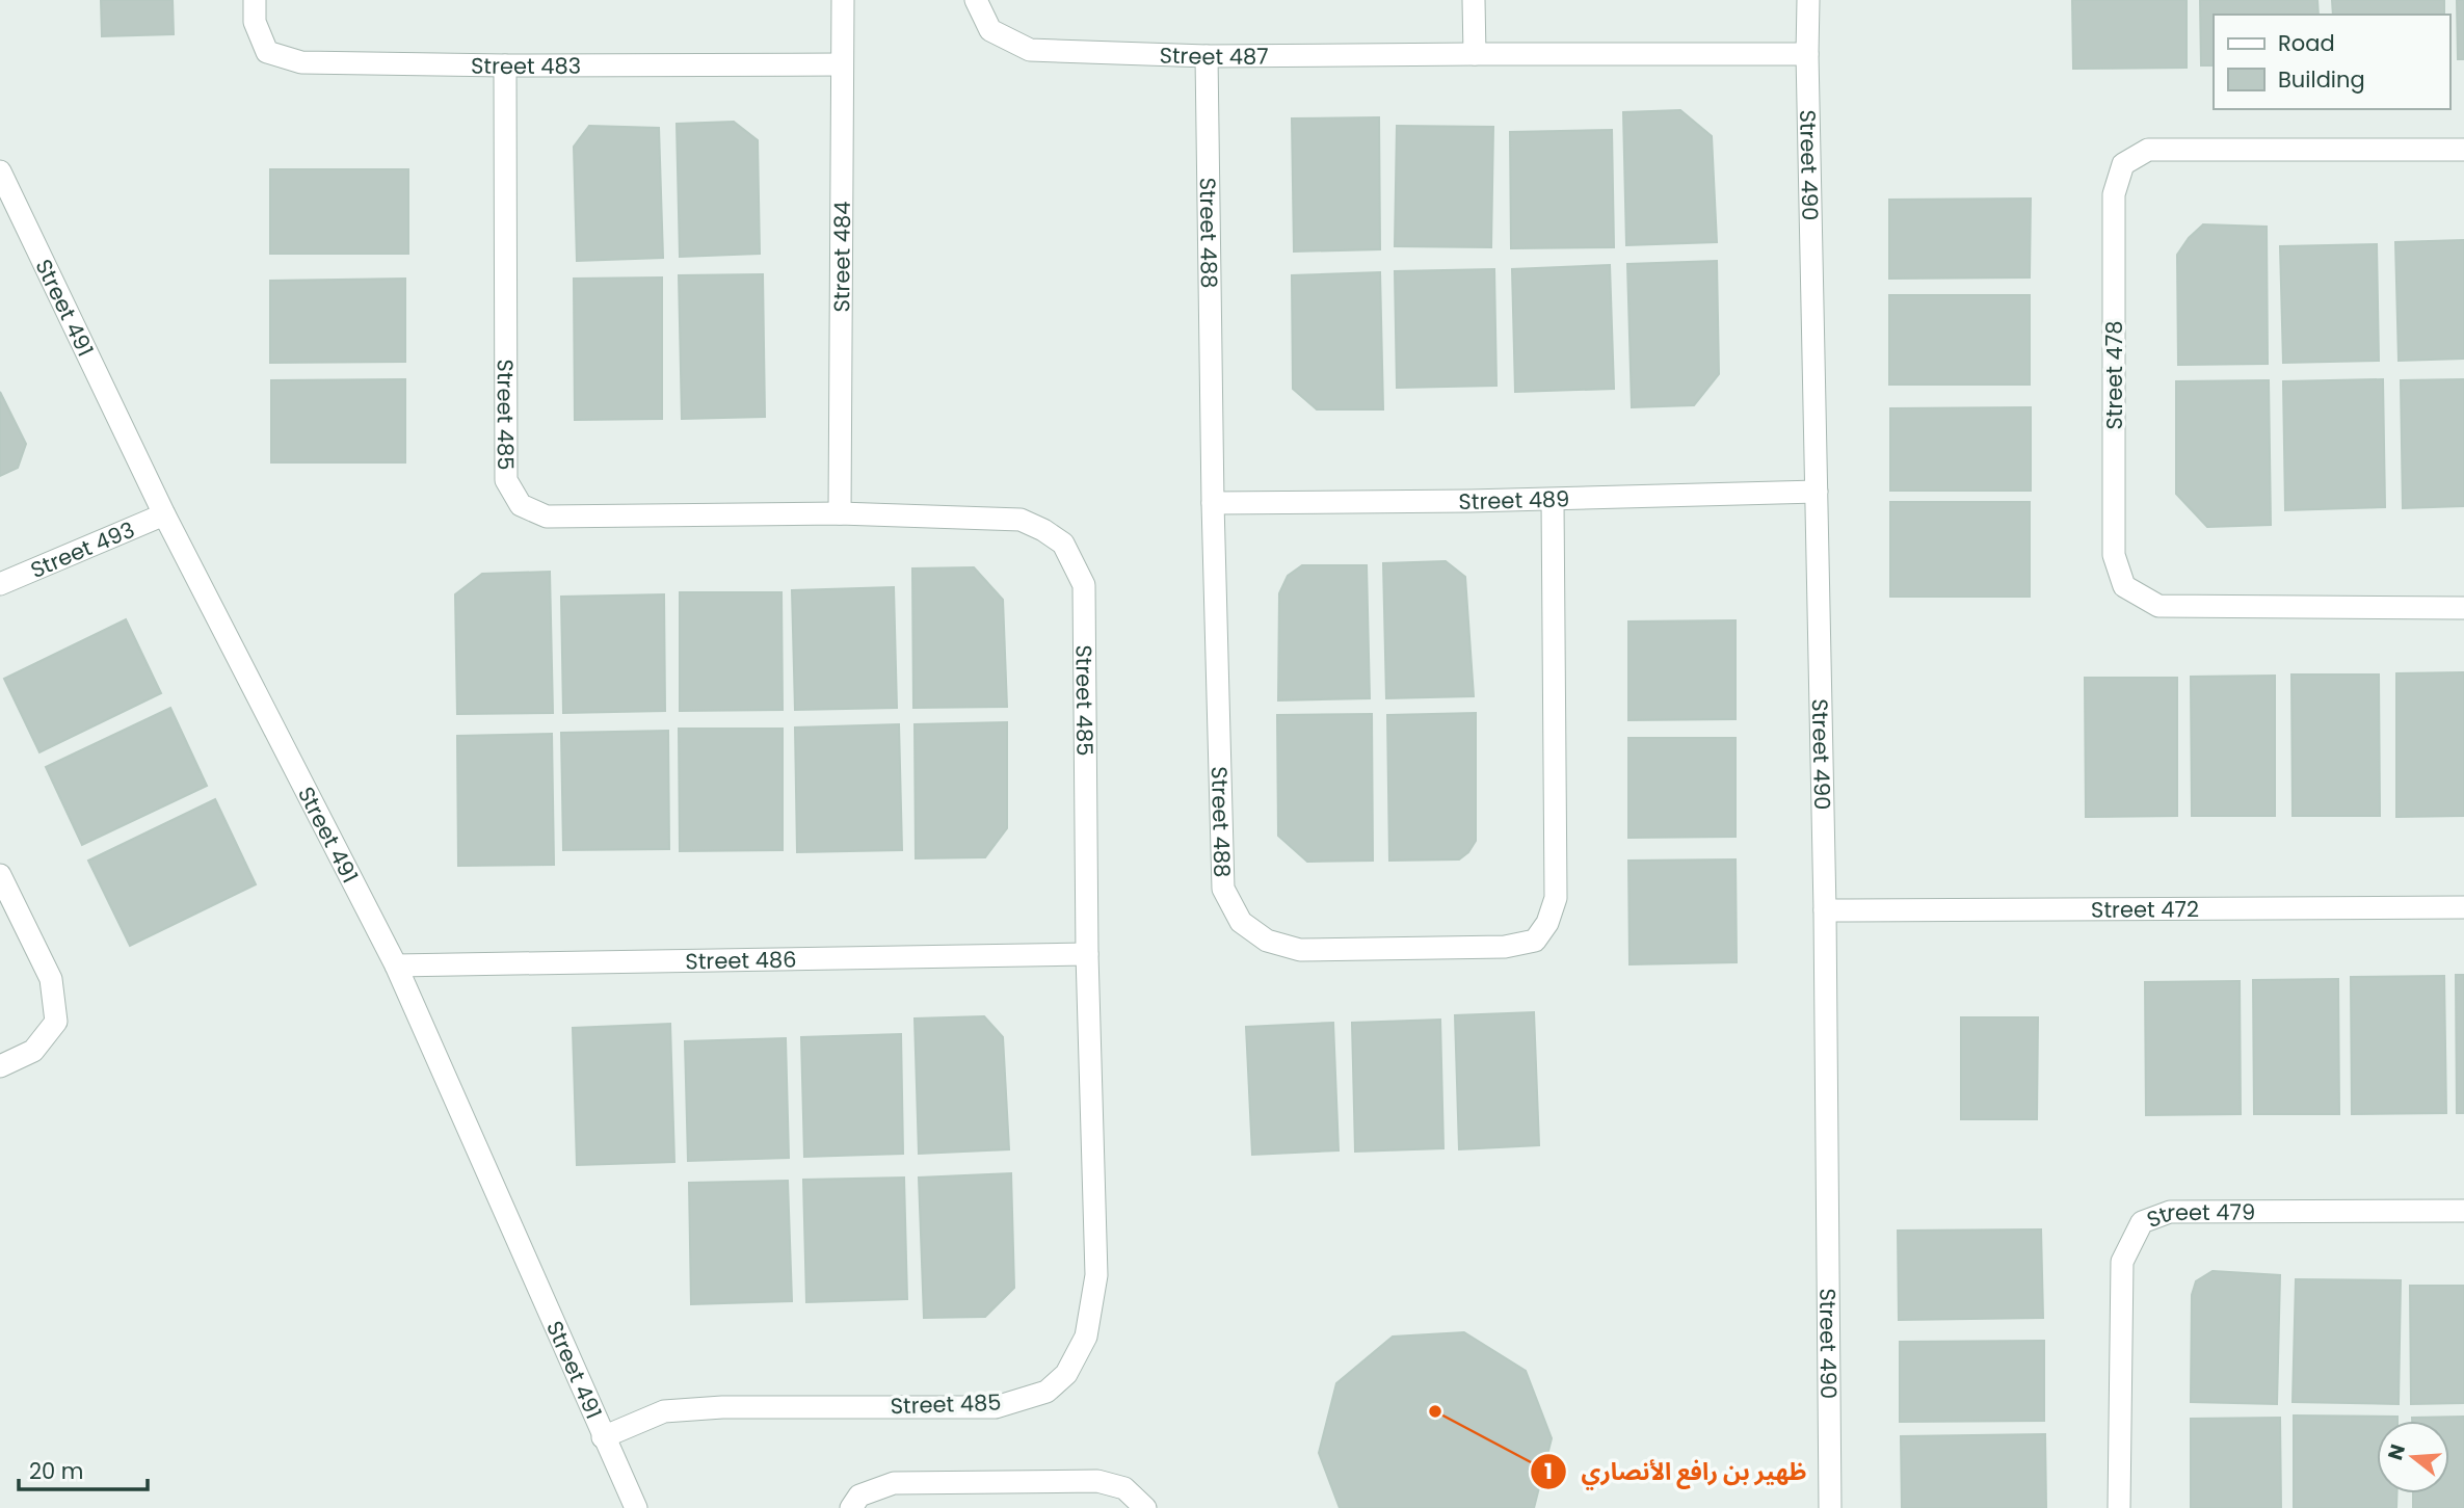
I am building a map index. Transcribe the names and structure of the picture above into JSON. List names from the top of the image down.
{
  "streets": {
    "street": [
      "Street 487",
      "Street 483",
      "Street 490",
      "Street 488",
      "Street 484",
      "Street 491",
      "Street 478",
      "Street 485",
      "Street 489",
      "Street 493",
      "Street 472",
      "Street 486",
      "Street 479"
    ]
  },
  "crossings": [
    ["Street 487", "Street 490"],
    ["Street 487", "Street 488"],
    ["Street 483", "Street 484"],
    ["Street 483", "Street 485"],
    ["Street 490", "Street 489"],
    ["Street 490", "Street 472"],
    ["Street 488", "Street 489"],
    ["Street 484", "Street 485"],
    ["Street 491", "Street 485"],
    ["Street 491", "Street 493"],
    ["Street 491", "Street 486"],
    ["Street 485", "Street 486"]
  ],
  "places": ["ظهير بن رافع الأنصاري"],
  "legend": ["Road", "Building"],
  "scale_bar": "20 m",
  "north": "left"
}
